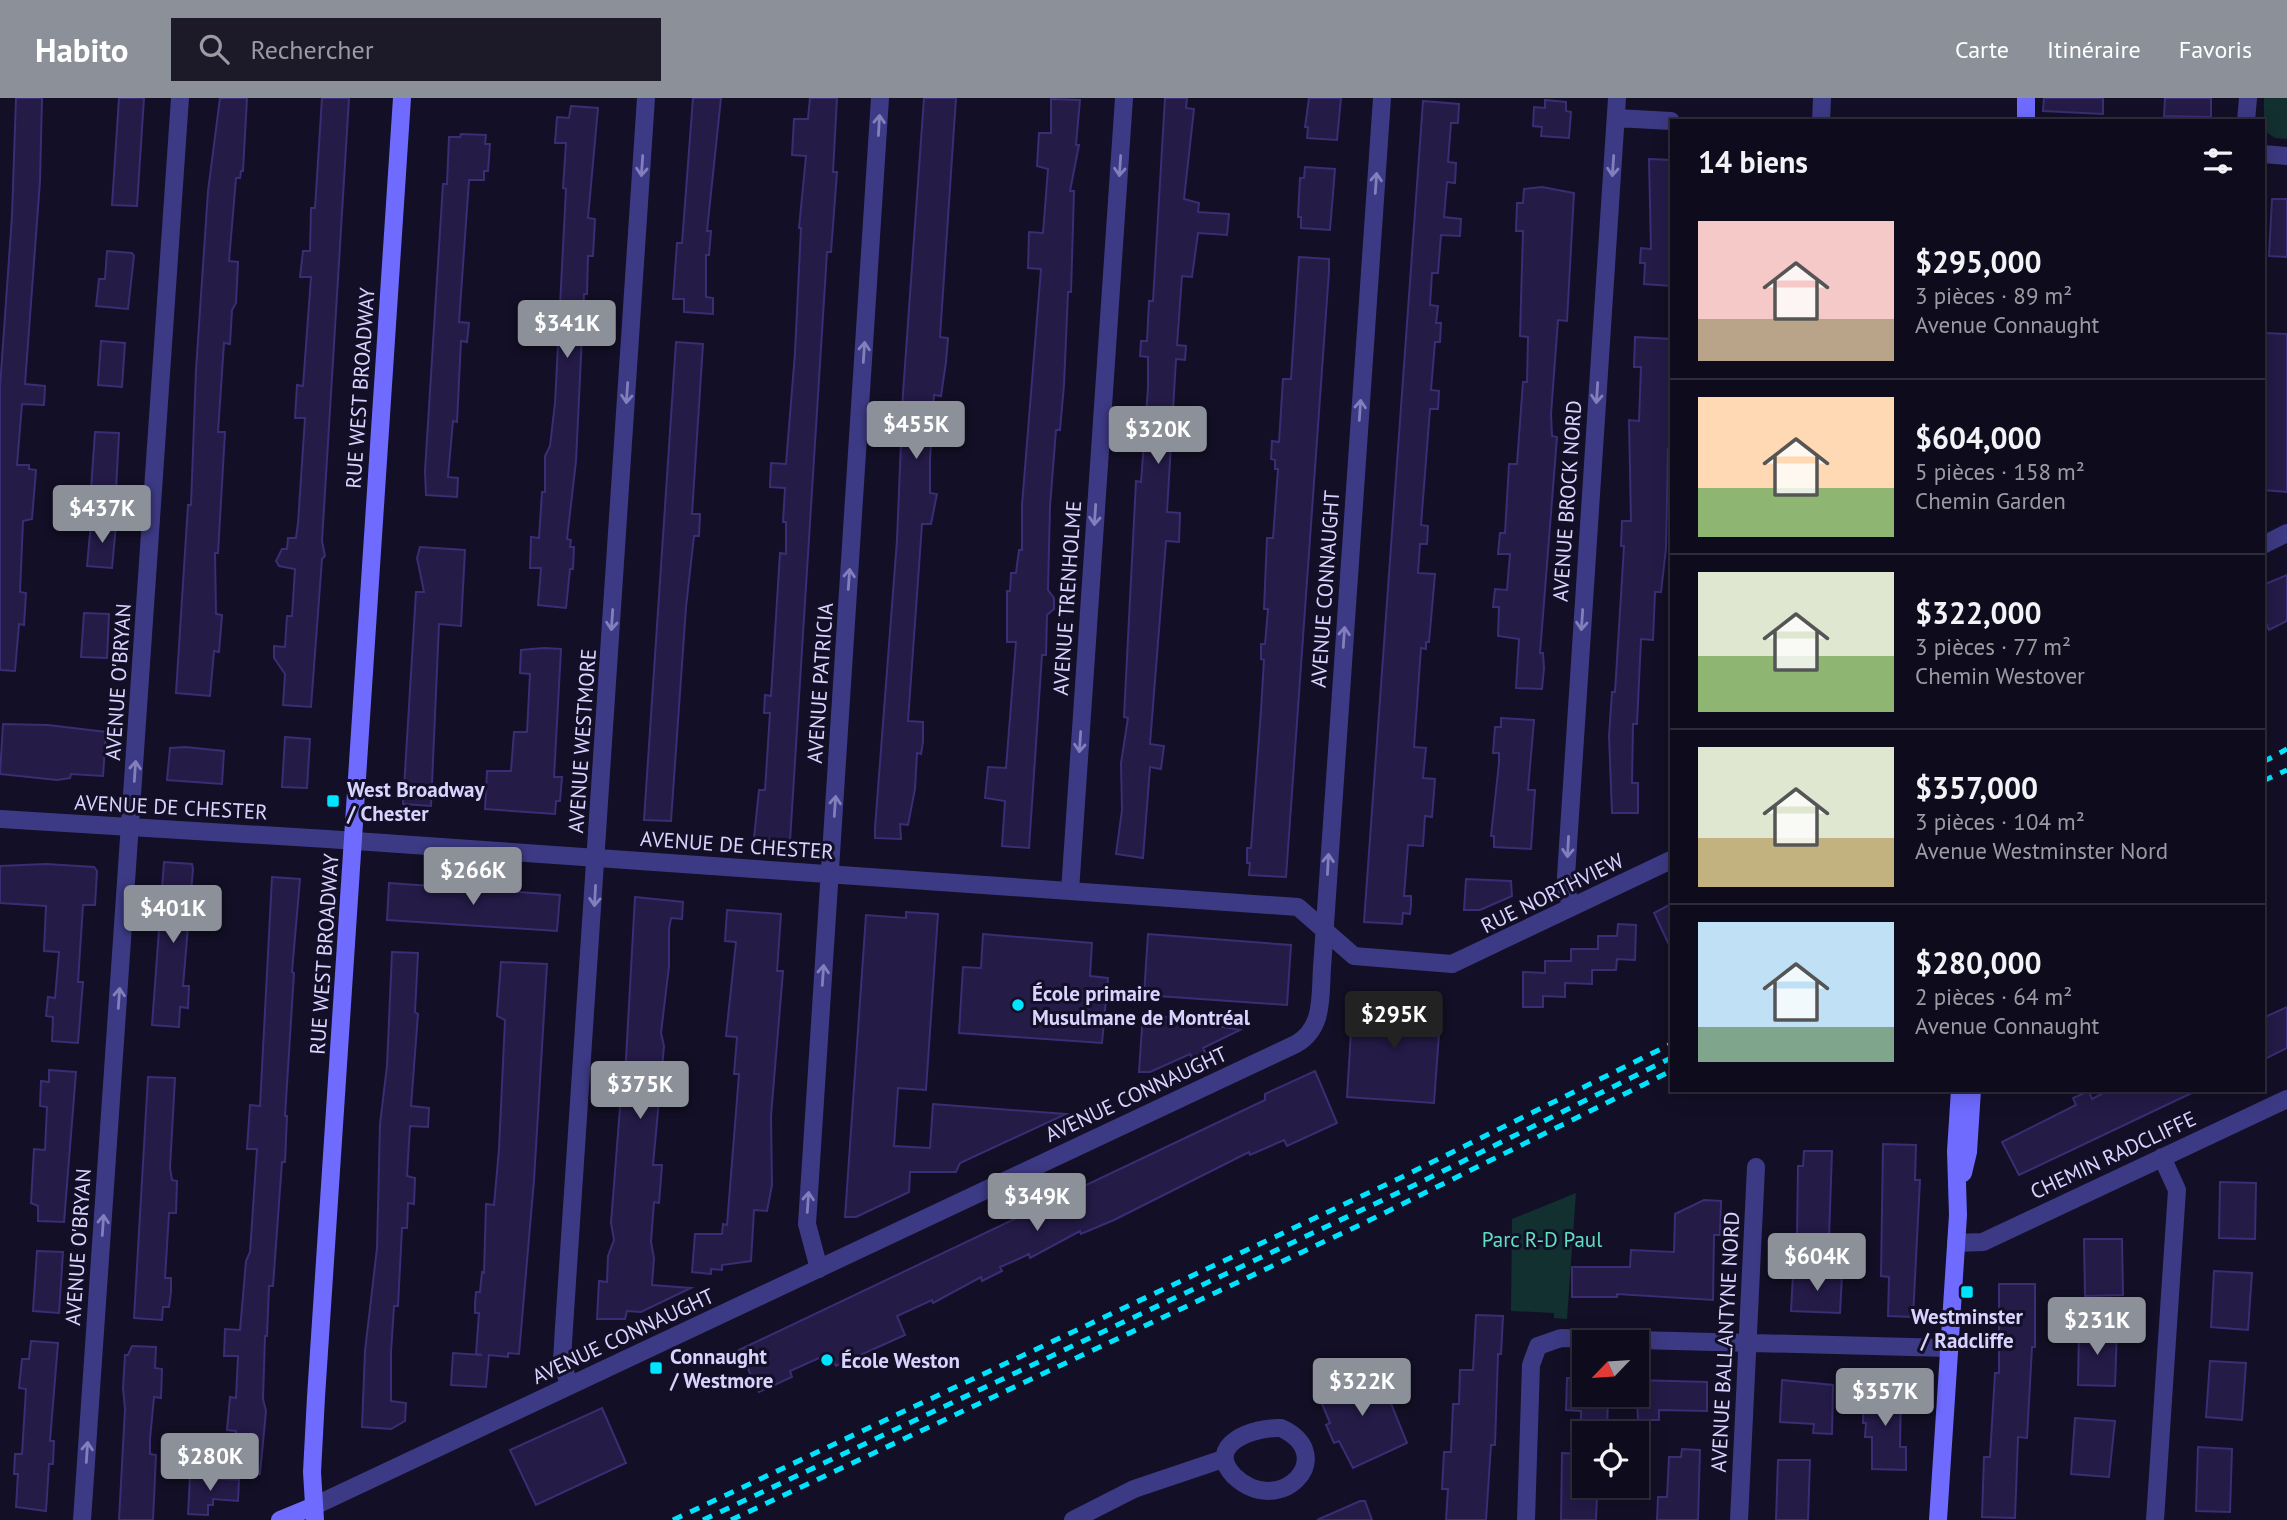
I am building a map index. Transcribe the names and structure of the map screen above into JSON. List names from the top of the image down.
{
  "streets": {
    "street": [
      "RUE WEST BROADWAY",
      "AVENUE BROCK NORD",
      "AVENUE CONNAUGHT",
      "AVENUE TRENHOLME",
      "AVENUE O'BRYAN",
      "AVENUE PATRICIA",
      "AVENUE WESTMORE",
      "AVENUE DE CHESTER",
      "RUE NORTHVIEW",
      "CHEMIN RADCLIFFE",
      "AVENUE BALLANTYNE NORD"
    ]
  },
  "crossings": [
    ["RUE WEST BROADWAY", "AVENUE CONNAUGHT"],
    ["RUE WEST BROADWAY", "AVENUE DE CHESTER"],
    ["AVENUE BROCK NORD", "RUE NORTHVIEW"],
    ["AVENUE CONNAUGHT", "AVENUE PATRICIA"],
    ["AVENUE CONNAUGHT", "AVENUE WESTMORE"],
    ["AVENUE CONNAUGHT", "AVENUE DE CHESTER"],
    ["AVENUE TRENHOLME", "AVENUE DE CHESTER"],
    ["AVENUE O'BRYAN", "AVENUE DE CHESTER"],
    ["AVENUE PATRICIA", "AVENUE DE CHESTER"],
    ["AVENUE WESTMORE", "AVENUE DE CHESTER"],
    ["AVENUE DE CHESTER", "RUE NORTHVIEW"]
  ],
  "one_way": [
    "AVENUE BROCK NORD",
    "AVENUE CONNAUGHT",
    "AVENUE TRENHOLME",
    "AVENUE O'BRYAN",
    "AVENUE PATRICIA",
    "AVENUE WESTMORE"
  ],
  "parks": ["Parc R-D Paul"],
  "places": {
    "transit": ["West Broadway / Chester", "Westminster / Radcliffe", "Connaught / Westmore"],
    "other": ["École primaire Musulmane de Montréal", "École Weston"]
  },
  "north": "bottom left",
  "page": {
    "header": "Habito",
    "search": "Rechercher",
    "nav": ["Carte", "Itinéraire", "Favoris"],
    "heading": "14 biens",
    "list": [
      {
        "name": "$295,000",
        "note": "3 pièces · 89 m² · Avenue Connaught"
      },
      {
        "name": "$604,000",
        "note": "5 pièces · 158 m² · Chemin Garden"
      },
      {
        "name": "$322,000",
        "note": "3 pièces · 77 m² · Chemin Westover"
      },
      {
        "name": "$357,000",
        "note": "3 pièces · 104 m² · Avenue Westminster Nord"
      },
      {
        "name": "$280,000",
        "note": "2 pièces · 64 m² · Avenue Connaught"
      }
    ],
    "price": [
      "$341K",
      "$455K",
      "$320K",
      "$437K",
      "$266K",
      "$401K",
      "$295K",
      "$375K",
      "$349K",
      "$604K",
      "$231K",
      "$322K",
      "$357K",
      "$280K"
    ]
  }
}
